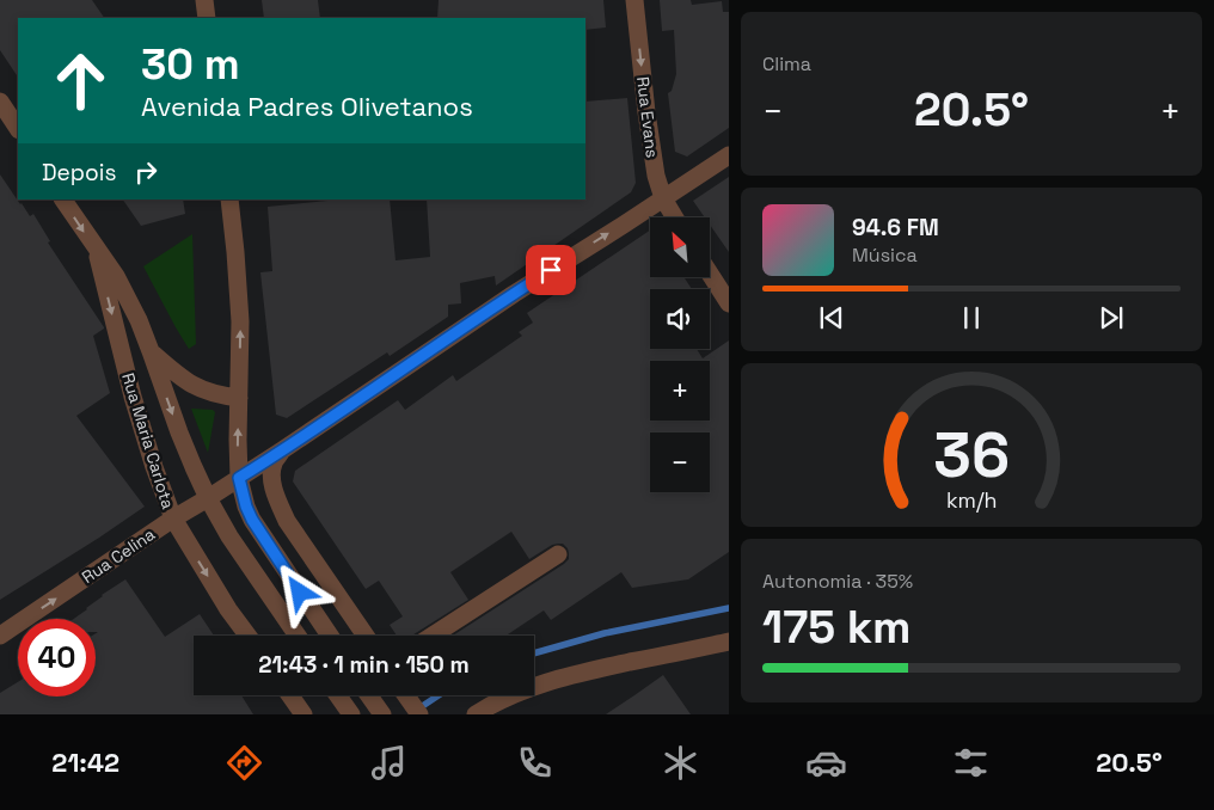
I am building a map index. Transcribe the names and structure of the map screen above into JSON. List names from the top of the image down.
{
  "streets": {
    "street": ["Rua Evans", "Rua Maria Carlota", "Rua Celina"]
  },
  "crossings": [
    ["Rua Evans", "Rua Celina"],
    ["Rua Maria Carlota", "Rua Celina"]
  ],
  "one_way": ["Rua Evans", "Rua Celina"],
  "north": "top left",
  "page": {
    "tile": [
      "Clima",
      ["Autonomia · 35%", "175 km"]
    ],
    "turn": ["30 m", "Avenida Padres Olivetanos"],
    "heat": ["−", "20.5°", "+"],
    "then": "Depois",
    "song": ["94.6 FM", "Música"],
    "map_buttons": ["+", "−"],
    "limit": "40",
    "trip": "21:43 · 1 min · 150 m",
    "tabs": ["21:42", "20.5°"],
    "gauge": ["36", "km/h"]
  }
}
